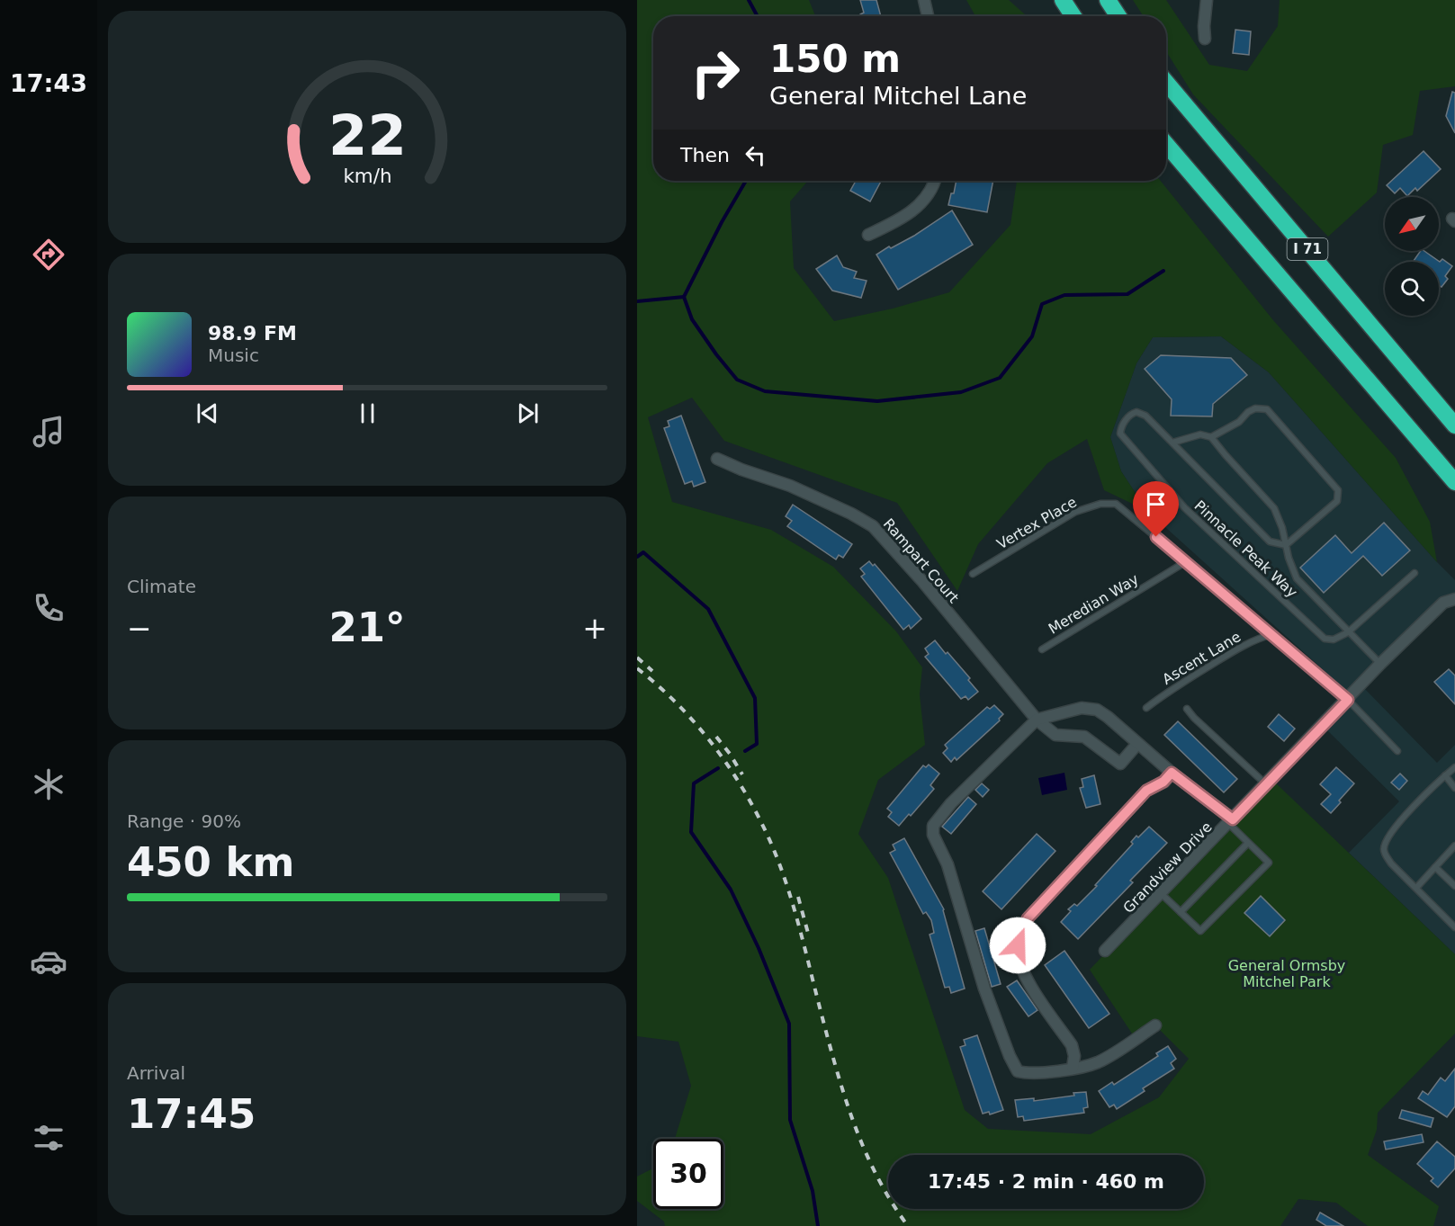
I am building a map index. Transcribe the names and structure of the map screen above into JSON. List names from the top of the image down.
{
  "streets": {
    "highway": ["I 71"],
    "street": ["Rampart Court", "Grandview Drive"],
    "lane": [
      "Vertex Place",
      "Pinnacle Peak Way",
      "Meredian Way",
      "Ascent Lane"
    ]
  },
  "crossings": [
    ["Vertex Place", "Meredian Way"]
  ],
  "parks": ["General Ormsby Mitchel Park"],
  "north": "bottom left",
  "page": {
    "tabs": "17:43",
    "turn": ["150 m", "General Mitchel Lane"],
    "then": "Then",
    "song": ["98.9 FM", "Music"],
    "tile": [
      "Climate",
      ["Range · 90%", "450 km"],
      ["Arrival", "17:45"]
    ],
    "heat": ["−", "21°", "+"],
    "limit": "30",
    "trip": "17:45 · 2 min · 460 m",
    "gauge": ["22", "km/h"]
  }
}
